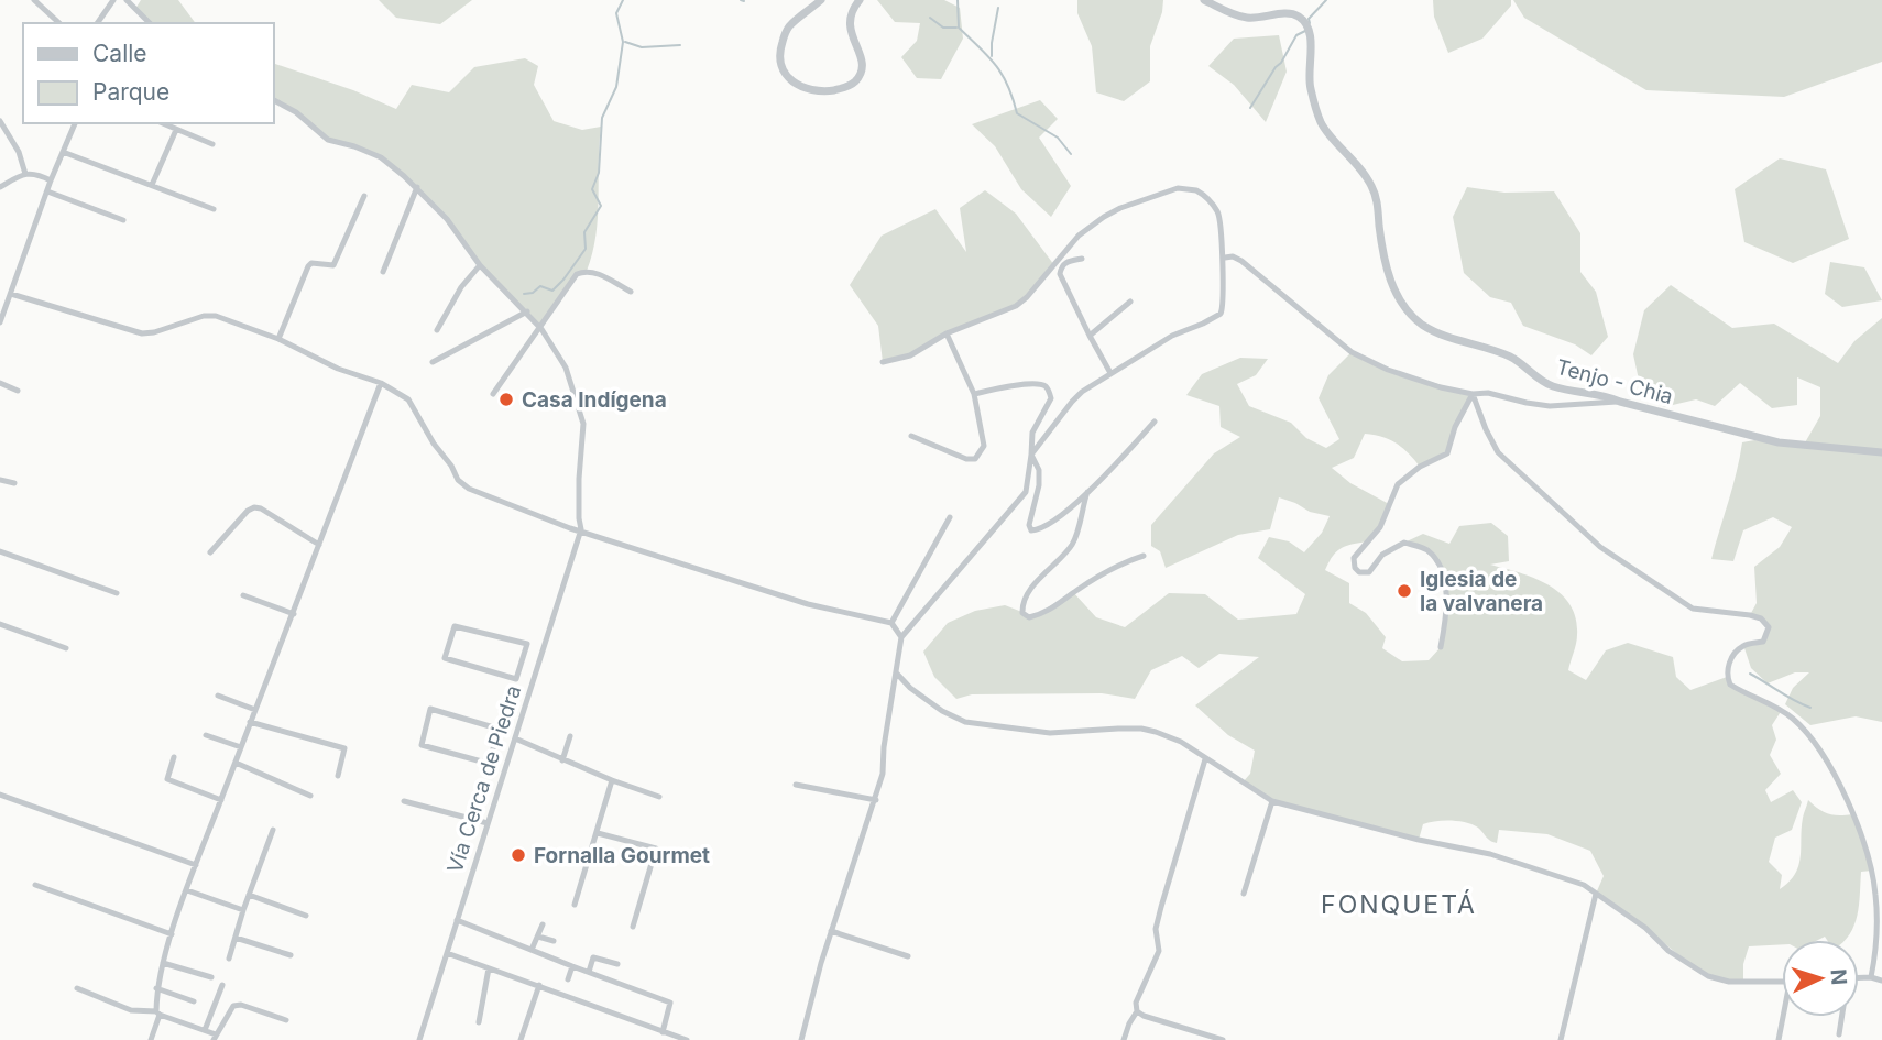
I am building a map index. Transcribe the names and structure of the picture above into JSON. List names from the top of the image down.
{
  "streets": {
    "street": ["Tenjo - Chia", "Vía Cerca de Piedra"]
  },
  "districts": ["FONQUETÁ"],
  "places": ["Casa Indígena", "Iglesia de la valvanera", "Fornalla Gourmet"],
  "legend": ["Calle", "Parque"],
  "north": "right"
}
